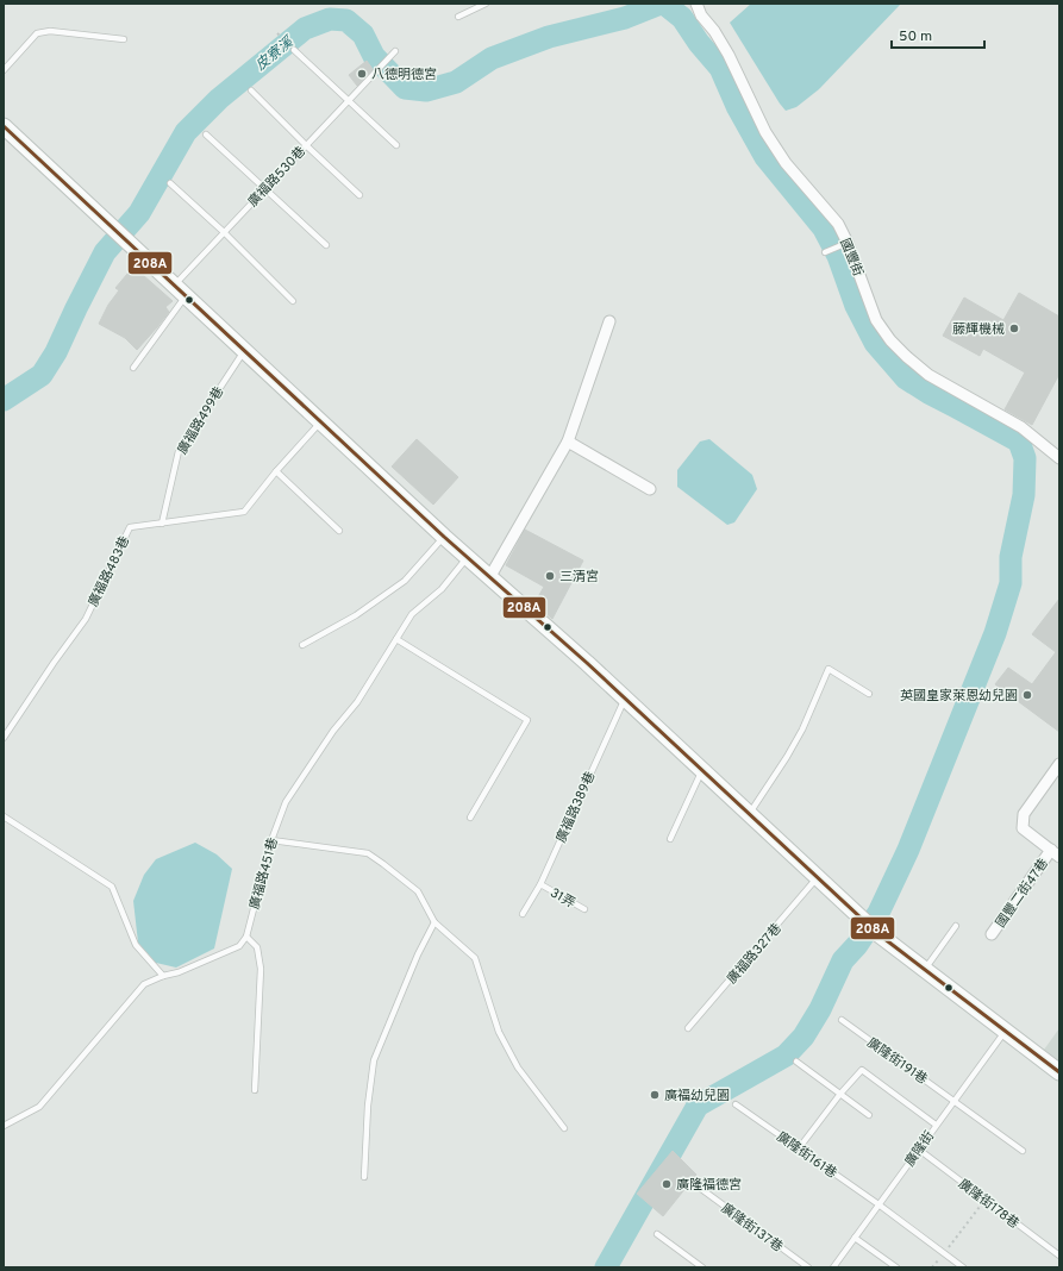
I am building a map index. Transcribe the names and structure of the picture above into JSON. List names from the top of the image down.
{
  "streets": {
    "street": ["國豐街", "國豐二街47巷"],
    "lane": [
      "廣福路530巷",
      "廣福路499巷",
      "廣福路483巷",
      "廣福路389巷",
      "廣福路451巷",
      "31弄",
      "廣福路327巷",
      "廣隆街191巷",
      "廣隆街",
      "廣隆街161巷",
      "廣隆街178巷",
      "廣隆街137巷"
    ]
  },
  "crossings": [
    ["廣福路499巷", "廣福路483巷"],
    ["廣福路389巷", "31弄"],
    ["廣隆街191巷", "廣隆街"],
    ["廣隆街", "廣隆街161巷"],
    ["廣隆街", "廣隆街178巷"]
  ],
  "water": ["皮寮溪"],
  "places": [
    "八德明德宮",
    "藤輝機械",
    "三清宮",
    "英國皇家萊恩幼兒園",
    "廣福幼兒園",
    "廣隆福德宮"
  ],
  "lines": ["transit line 208A"],
  "scale_bar": "50 m"
}
